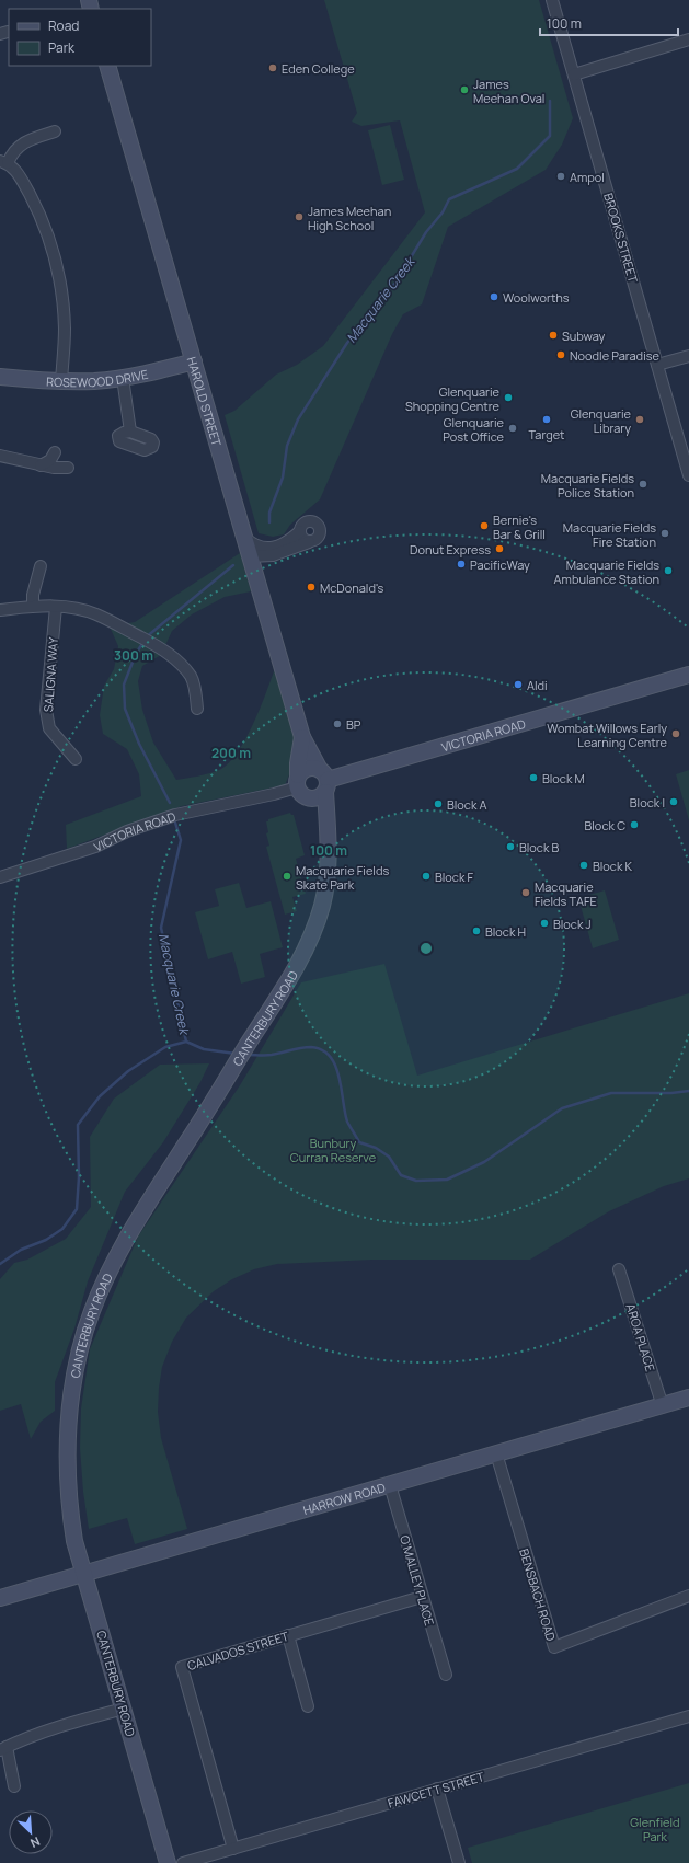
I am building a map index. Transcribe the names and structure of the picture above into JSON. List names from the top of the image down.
{
  "streets": {
    "main road": [
      "ROSEWOOD DRIVE",
      "HAROLD STREET",
      "VICTORIA ROAD",
      "CANTERBURY ROAD",
      "HARROW ROAD"
    ],
    "street": [
      "BROOKS STREET",
      "SALIGNA WAY",
      "AROA PLACE",
      "O'MALLEY PLACE",
      "BENSBACH ROAD",
      "CALVADOS STREET",
      "FAWCETT STREET"
    ]
  },
  "crossings": [
    ["ROSEWOOD DRIVE", "HAROLD STREET"],
    ["HAROLD STREET", "VICTORIA ROAD"],
    ["HAROLD STREET", "CANTERBURY ROAD"],
    ["VICTORIA ROAD", "CANTERBURY ROAD"],
    ["CANTERBURY ROAD", "HARROW ROAD"],
    ["AROA PLACE", "HARROW ROAD"],
    ["HARROW ROAD", "O'MALLEY PLACE"],
    ["HARROW ROAD", "BENSBACH ROAD"],
    ["O'MALLEY PLACE", "CALVADOS STREET"],
    ["CALVADOS STREET", "FAWCETT STREET"]
  ],
  "water": ["Macquarie Creek"],
  "parks": ["Bunbury Curran Reserve", "Glenfield Park"],
  "places": [
    "Eden College",
    "James Meehan Oval",
    "Ampol",
    "James Meehan High School",
    "Woolworths",
    "Subway",
    "Noodle Paradise",
    "Glenquarie Shopping Centre",
    "Target",
    "Glenquarie Library",
    "Glenquarie Post Office",
    "Macquarie Fields Police Station",
    "Bernie's Bar & Grill",
    "Macquarie Fields Fire Station",
    "Donut Express",
    "PacificWay",
    "Macquarie Fields Ambulance Station",
    "McDonald's",
    "Aldi",
    "BP",
    "Wombat Willows Early Learning Centre",
    "Block M",
    "Block I",
    "Block A",
    "Block C",
    "Block B",
    "Block K",
    "Macquarie Fields Skate Park",
    "Block F",
    "Macquarie Fields TAFE",
    "Block J",
    "Block H"
  ],
  "legend": ["Road", "Park"],
  "scale_bar": "100 m",
  "north": "bottom right",
  "rings": ["300 m", "200 m", "100 m"]
}
